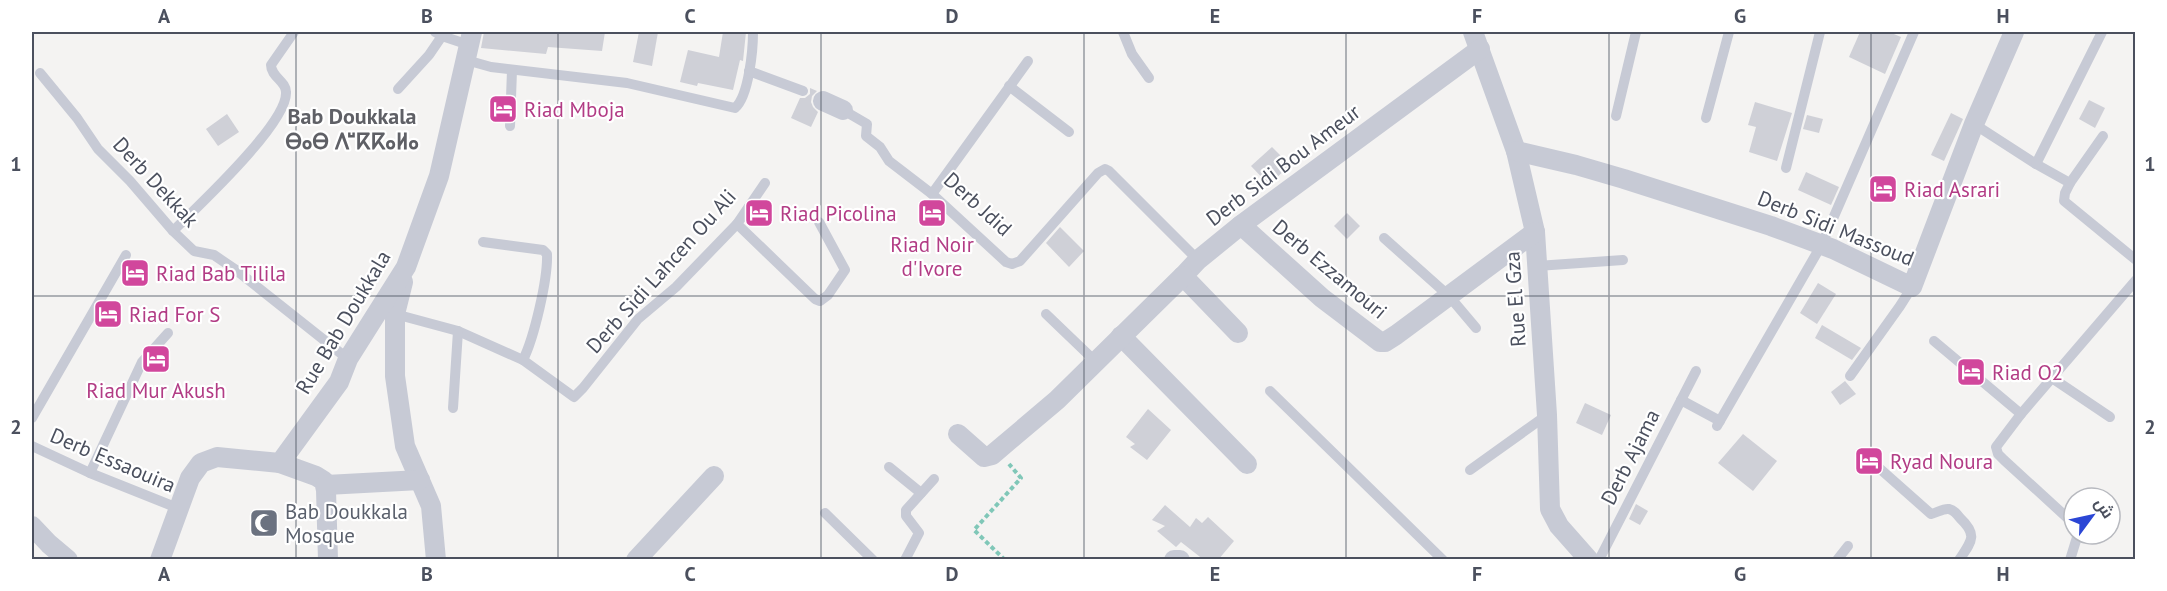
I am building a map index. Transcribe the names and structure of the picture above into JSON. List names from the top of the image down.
{
  "streets": {
    "street": [
      "Derb Sidi Bou Ameur",
      "Derb Jdid",
      "Derb Sidi Massoud",
      "Derb Ezzamouri",
      "Rue El Gza",
      "Rue Bab Doukkala"
    ],
    "lane": [
      "Derb Dekkak",
      "Derb Sidi Lahcen Ou Ali",
      "Derb Ajama",
      "Derb Essaouira"
    ]
  },
  "crossings": [
    ["Derb Sidi Bou Ameur", "Derb Jdid"],
    ["Derb Sidi Bou Ameur", "Derb Ezzamouri"],
    ["Derb Sidi Bou Ameur", "Rue El Gza"],
    ["Derb Dekkak", "Rue Bab Doukkala"],
    ["Derb Sidi Massoud", "Rue El Gza"],
    ["Derb Ezzamouri", "Rue El Gza"]
  ],
  "districts": ["Bab Doukkala ⴱⴰⴱ ⴷⵯⴽⴽⴰⵍⴰ"],
  "places": {
    "hotel": [
      "Riad Mboja",
      "Riad Asrari",
      "Riad Picolina",
      "Riad Noir d'Ivore",
      "Riad Bab Tilila",
      "Riad For S",
      "Riad Mur Akush",
      "Riad O2",
      "Ryad Noura"
    ],
    "mosque": ["Bab Doukkala Mosque"]
  },
  "north": "top right",
  "grid": {
    "columns": [
      "A",
      "B",
      "C",
      "D",
      "E",
      "F",
      "G",
      "H"
    ],
    "rows": ["1", "2"]
  }
}
